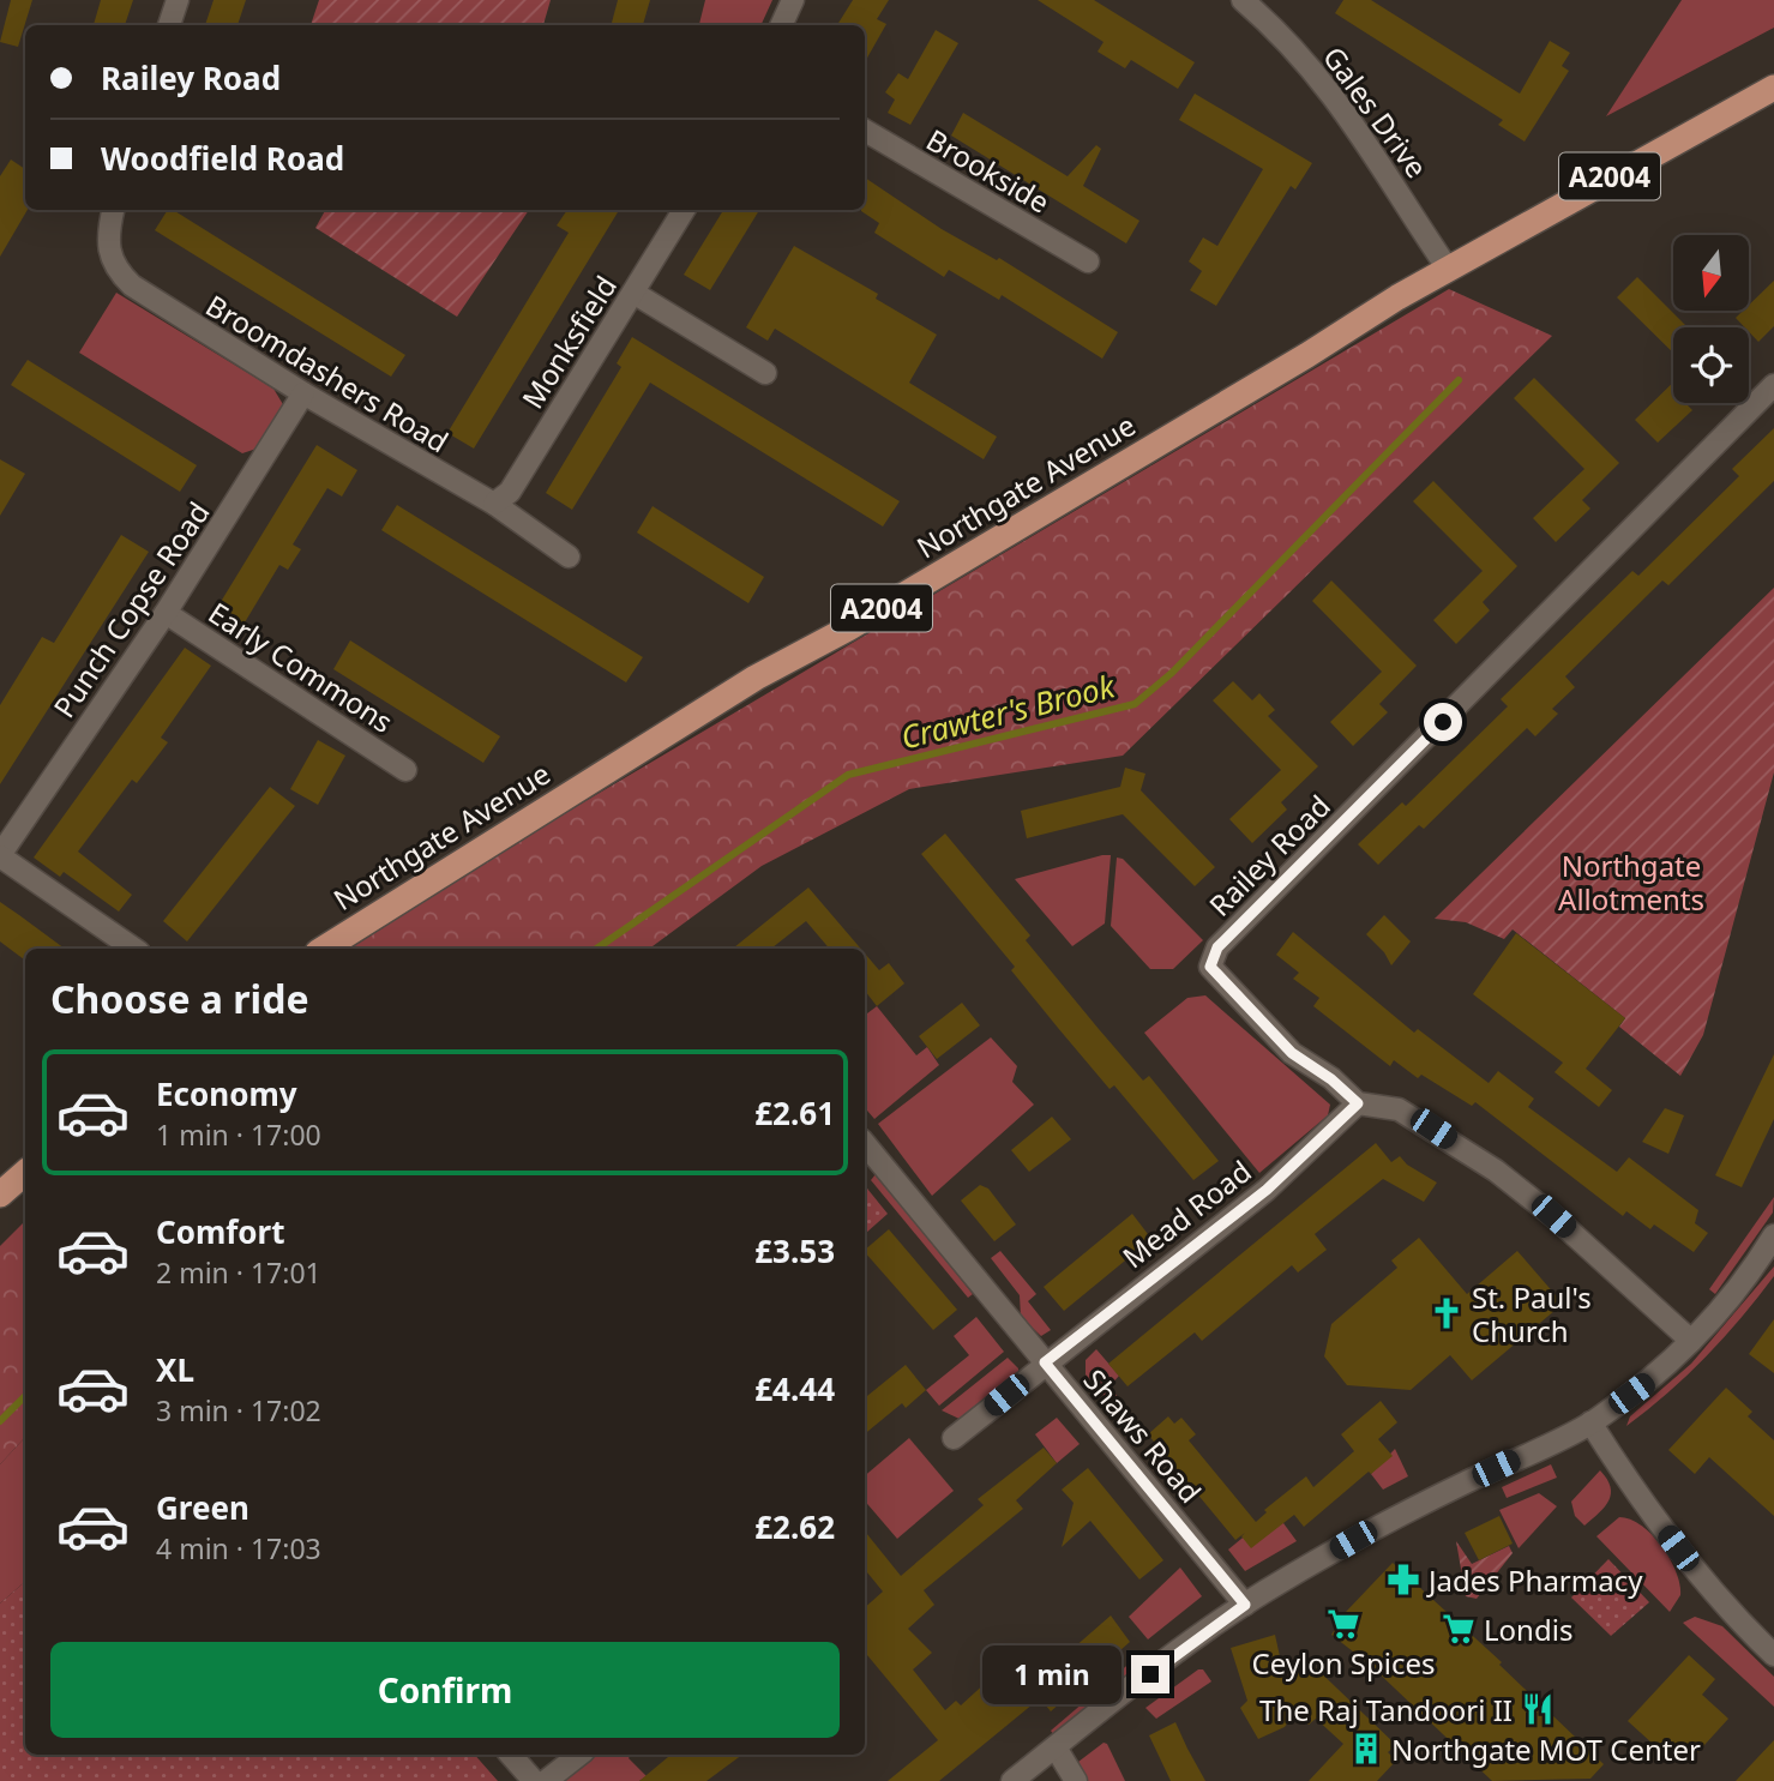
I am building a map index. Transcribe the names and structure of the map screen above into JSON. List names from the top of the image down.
{
  "streets": {
    "main road": ["A2004", "Northgate Avenue"],
    "street": [
      "Gales Drive",
      "Brookside",
      "Monksfield",
      "Broomdashers Road",
      "Punch Copse Road",
      "Early Commons",
      "Railey Road",
      "Mead Road",
      "Shaws Road"
    ]
  },
  "crossings": [
    ["Gales Drive", "Northgate Avenue"],
    ["Monksfield", "Broomdashers Road"],
    ["Broomdashers Road", "Punch Copse Road"],
    ["Punch Copse Road", "Early Commons"],
    ["Railey Road", "Mead Road"],
    ["Mead Road", "Shaws Road"]
  ],
  "water": ["Crawter's Brook"],
  "parks": ["Northgate Allotments"],
  "places": {
    "church": ["St. Paul's Church"],
    "pharmacy": ["Jades Pharmacy"],
    "supermarket": ["Ceylon Spices", "Londis"],
    "restaurant": ["The Raj Tandoori II"],
    "building": ["Northgate MOT Center"]
  },
  "north": "bottom",
  "page": {
    "banner": ["Railey Road", "Woodfield Road"],
    "heading": "Choose a ride",
    "list": [
      {
        "name": "Economy",
        "note": "1 min · 17:00",
        "value": "£2.61"
      },
      {
        "name": "Comfort",
        "note": "2 min · 17:01",
        "value": "£3.53"
      },
      {
        "name": "XL",
        "note": "3 min · 17:02",
        "value": "£4.44"
      },
      {
        "name": "Green",
        "note": "4 min · 17:03",
        "value": "£2.62"
      }
    ],
    "buttons": "Confirm",
    "bubble": "1 min"
  }
}
